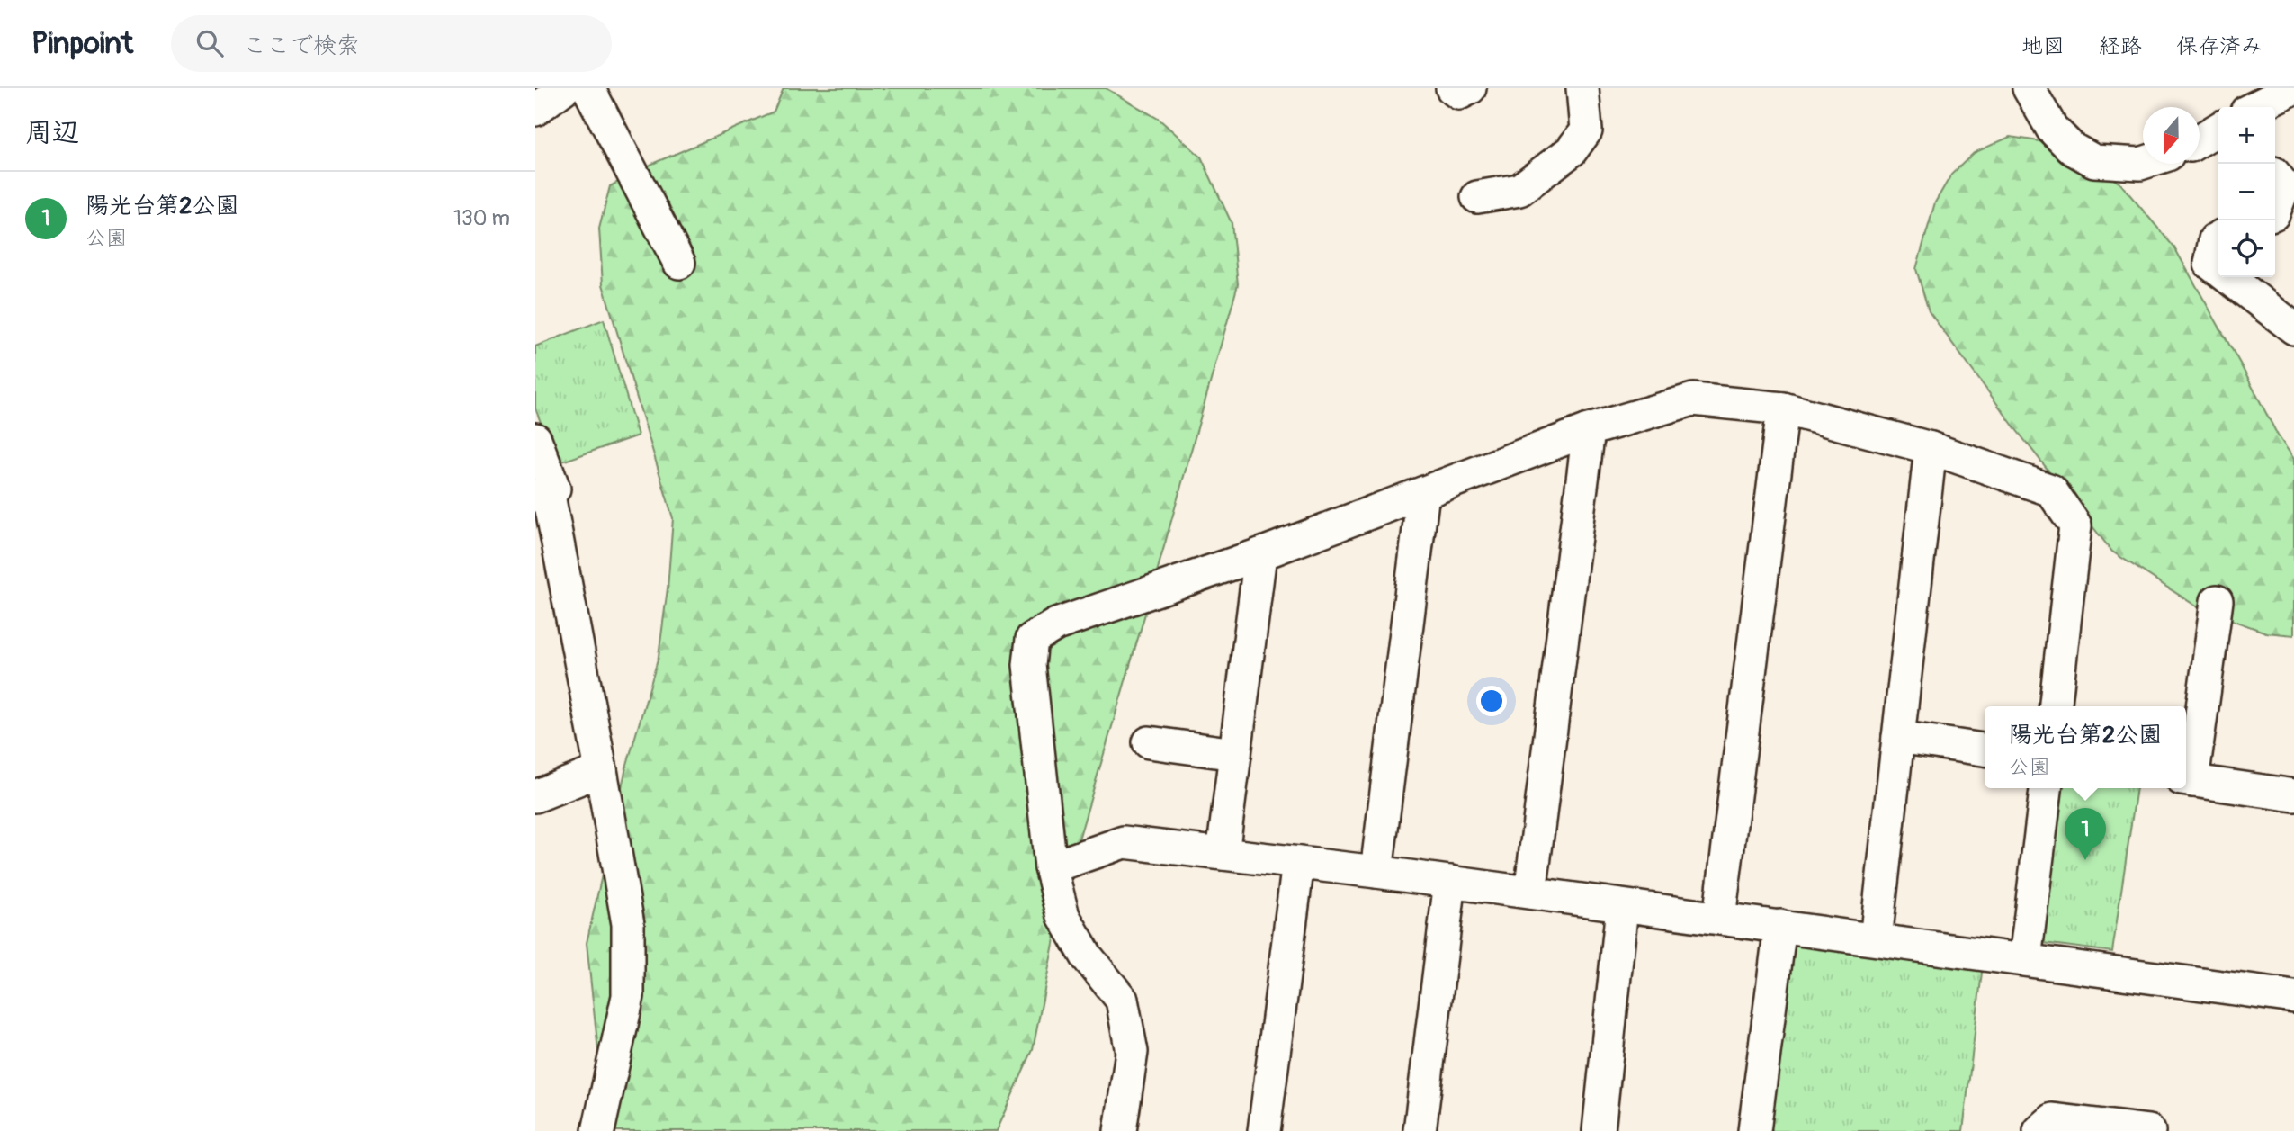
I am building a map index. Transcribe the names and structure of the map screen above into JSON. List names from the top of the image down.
{
  "north": "bottom",
  "page": {
    "header": "Pinpoint",
    "search": "ここで検索",
    "nav": ["地図", "経路", "保存済み"],
    "heading": "周辺",
    "map_buttons": ["+", "−"],
    "list": [
      {
        "mark": "1",
        "name": "陽光台第2公園",
        "note": "公園",
        "value": "130 m"
      }
    ],
    "popup": ["陽光台第2公園", "公園"],
    "pins": "1"
  }
}
